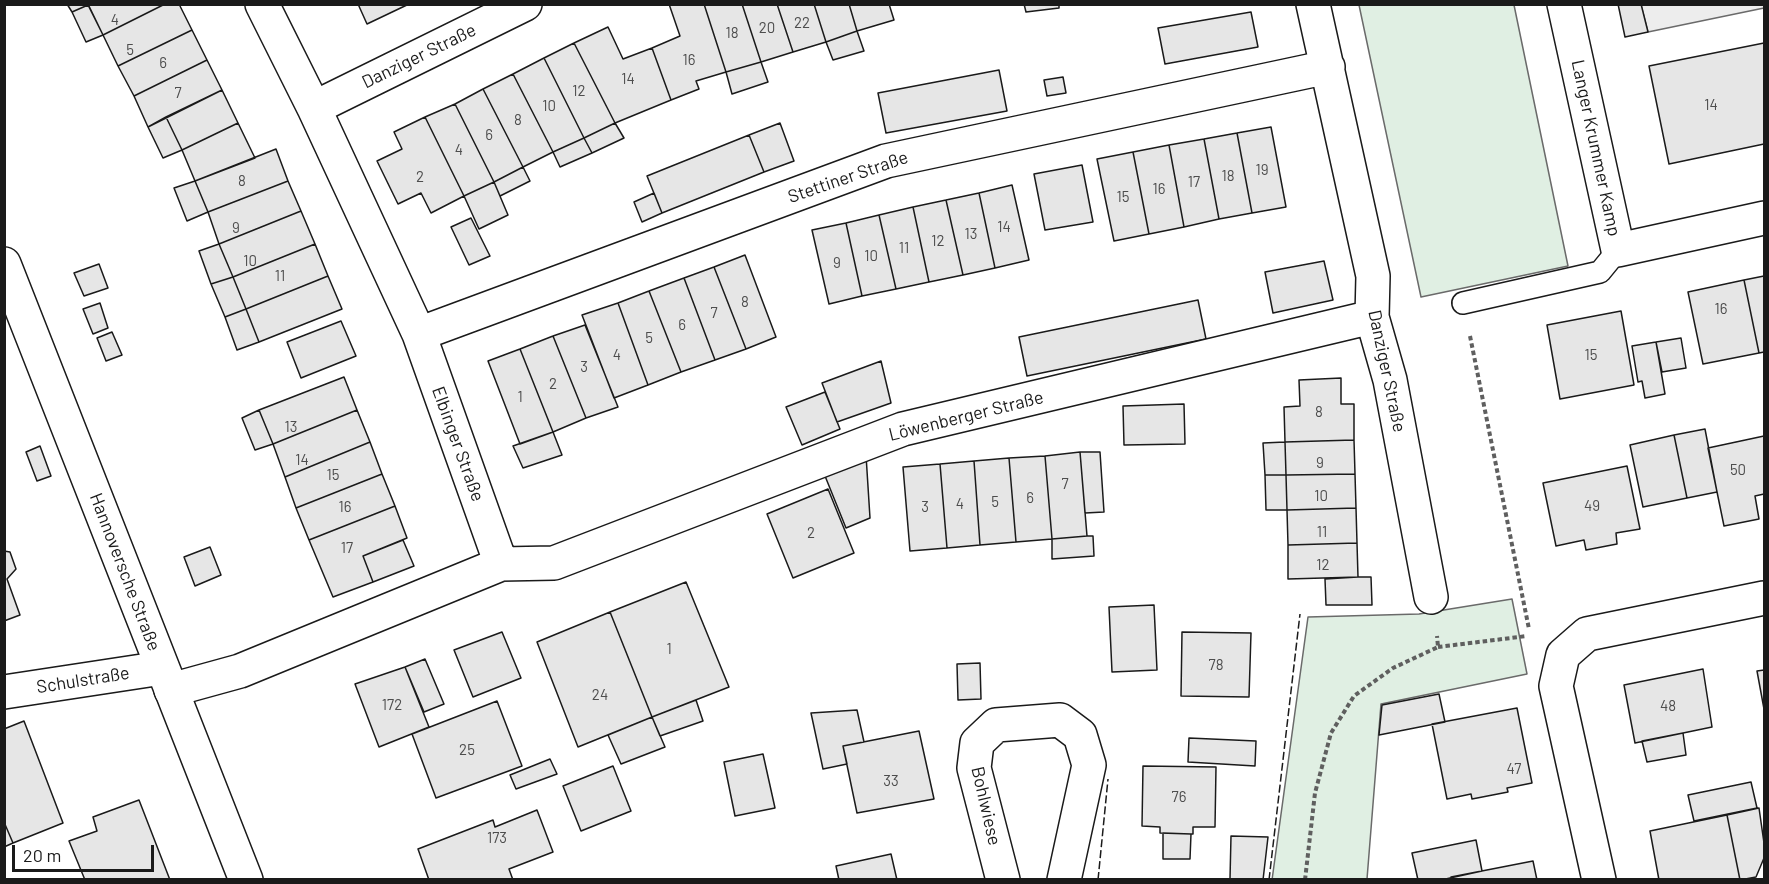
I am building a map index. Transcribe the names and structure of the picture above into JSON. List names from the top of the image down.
{
  "streets": {
    "street": [
      "Danziger Straße",
      "Langer Krummer Kamp",
      "Stettiner Straße",
      "Löwenberger Straße",
      "Elbinger Straße",
      "Hannoversche Straße",
      "Schulstraße",
      "Bohlwiese"
    ]
  },
  "crossings": [
    ["Danziger Straße", "Stettiner Straße"],
    ["Danziger Straße", "Löwenberger Straße"],
    ["Danziger Straße", "Elbinger Straße"],
    ["Stettiner Straße", "Elbinger Straße"],
    ["Löwenberger Straße", "Elbinger Straße"],
    ["Hannoversche Straße", "Schulstraße"]
  ],
  "house_numbers": [
    "4",
    "22",
    "20",
    "18",
    "5",
    "16",
    "6",
    "14",
    "12",
    "7",
    "14",
    "10",
    "8",
    "6",
    "4",
    "19",
    "18",
    "2",
    "8",
    "17",
    "16",
    "15",
    "14",
    "9",
    "13",
    "12",
    "11",
    "10",
    "10",
    "9",
    "11",
    "8",
    "16",
    "7",
    "6",
    "5",
    "4",
    "15",
    "3",
    "2",
    "1",
    "8",
    "13",
    "14",
    "9",
    "50",
    "15",
    "7",
    "10",
    "6",
    "5",
    "4",
    "49",
    "16",
    "3",
    "11",
    "2",
    "17",
    "12",
    "1",
    "78",
    "24",
    "172",
    "48",
    "25",
    "47",
    "33",
    "76",
    "173"
  ],
  "scale_bar": "20 m"
}
